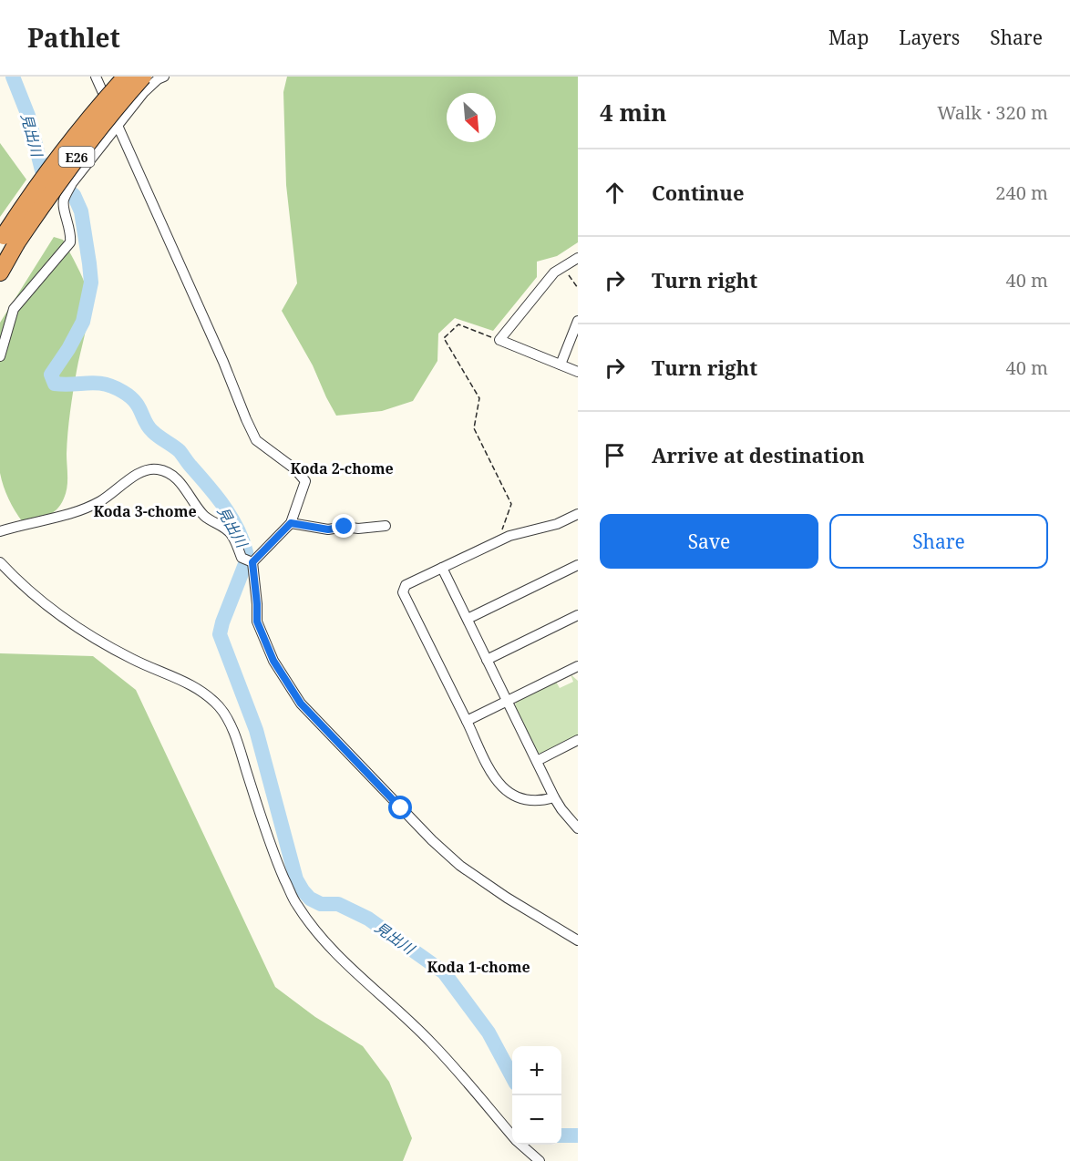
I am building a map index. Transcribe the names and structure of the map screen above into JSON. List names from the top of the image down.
{
  "streets": {
    "highway": ["E26"]
  },
  "districts": ["Koda 2-chome", "Koda 3-chome", "Koda 1-chome"],
  "water": ["見出川"],
  "north": "bottom right",
  "page": {
    "header": "Pathlet",
    "nav": ["Map", "Layers", "Share"],
    "heading": ["4 min", "Walk · 320 m"],
    "list": [
      ["Continue", "240 m"],
      ["Turn right", "40 m"],
      ["Turn right", "40 m"],
      "Arrive at destination"
    ],
    "buttons": ["Save", "Share"],
    "map_buttons": ["+", "−"]
  }
}
